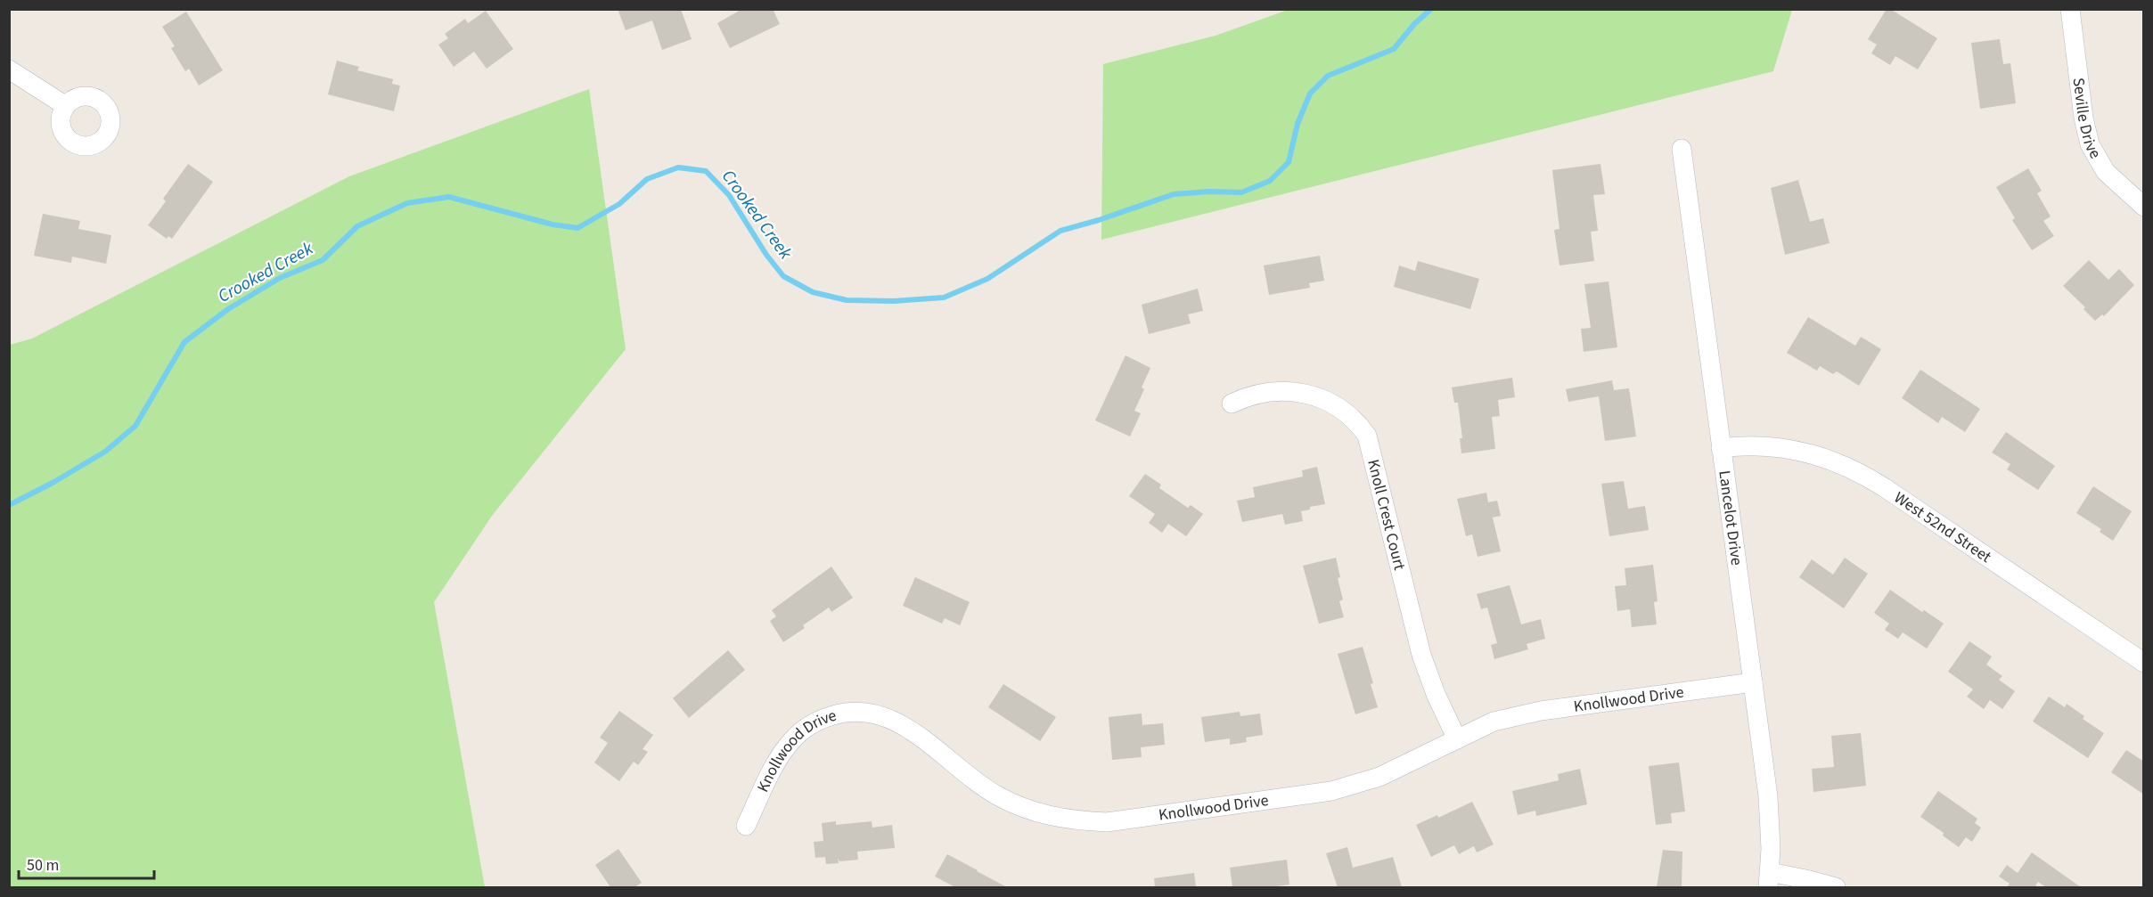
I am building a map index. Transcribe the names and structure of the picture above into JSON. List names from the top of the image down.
{
  "streets": {
    "street": [
      "Seville Drive",
      "Knoll Crest Court",
      "Lancelot Drive",
      "West 52nd Street",
      "Knollwood Drive"
    ]
  },
  "crossings": [
    ["Knoll Crest Court", "Knollwood Drive"],
    ["Lancelot Drive", "West 52nd Street"],
    ["Lancelot Drive", "Knollwood Drive"]
  ],
  "water": ["Crooked Creek"],
  "scale_bar": "50 m"
}
